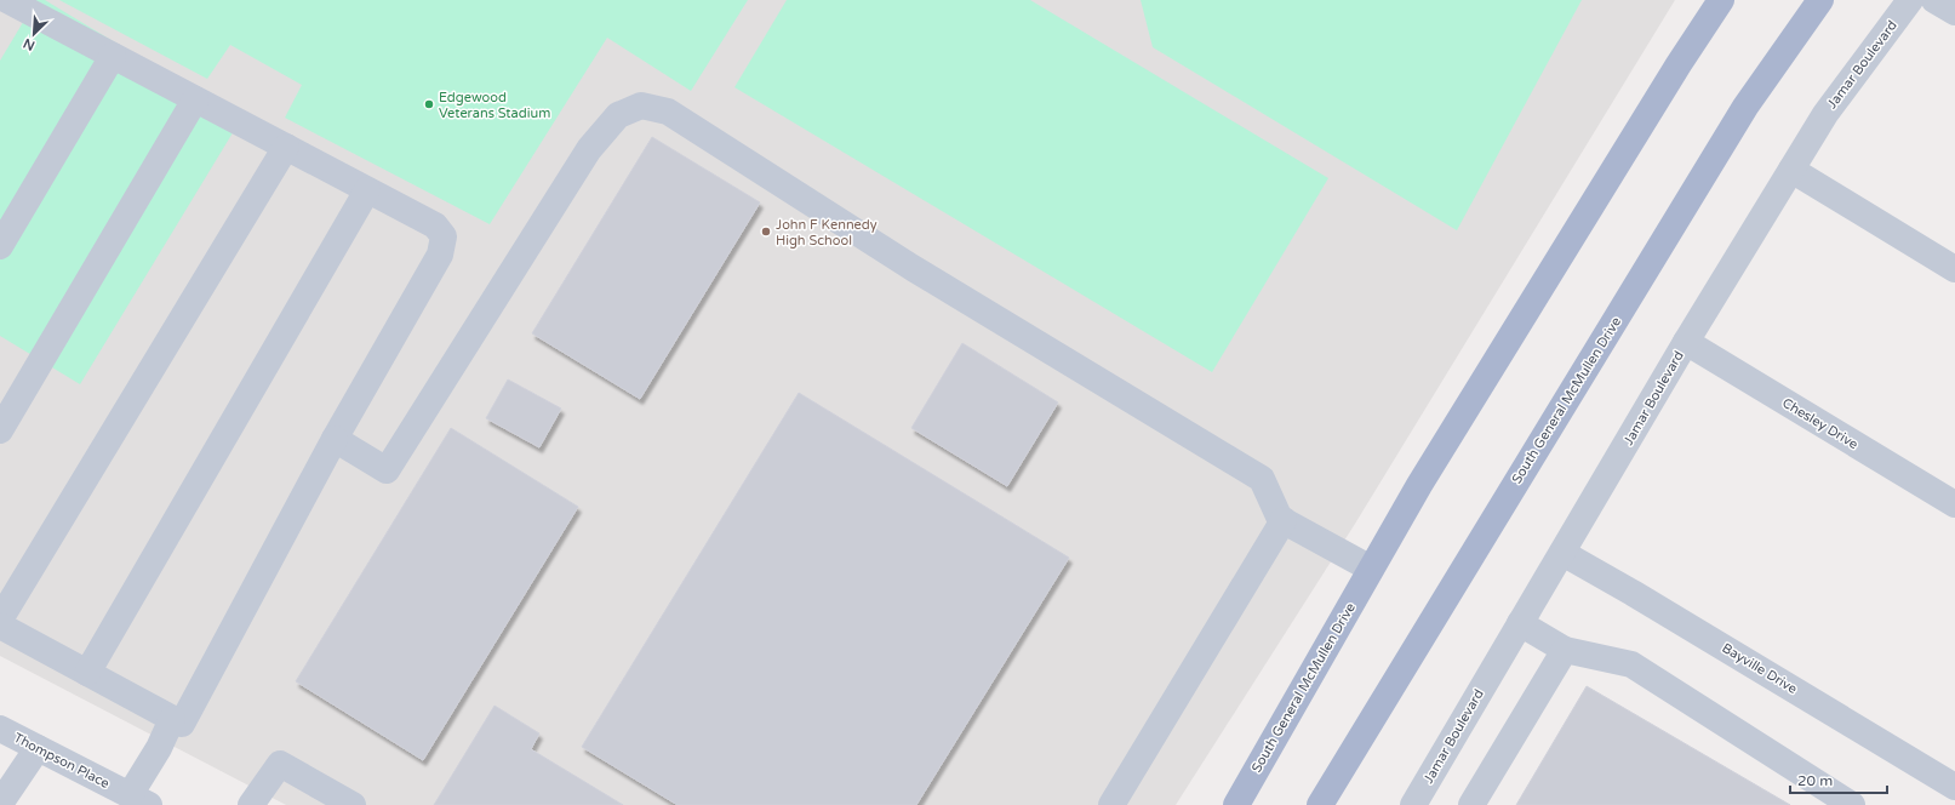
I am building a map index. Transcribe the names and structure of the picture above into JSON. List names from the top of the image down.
{
  "streets": {
    "main road": ["South General McMullen Drive"],
    "street": [
      "Jamar Boulevard",
      "Chesley Drive",
      "Bayville Drive",
      "Thompson Place"
    ]
  },
  "crossings": [
    ["Jamar Boulevard", "Chesley Drive"],
    ["Jamar Boulevard", "Bayville Drive"]
  ],
  "places": ["Edgewood Veterans Stadium", "John F Kennedy High School"],
  "scale_bar": "20 m",
  "north": "bottom left"
}
